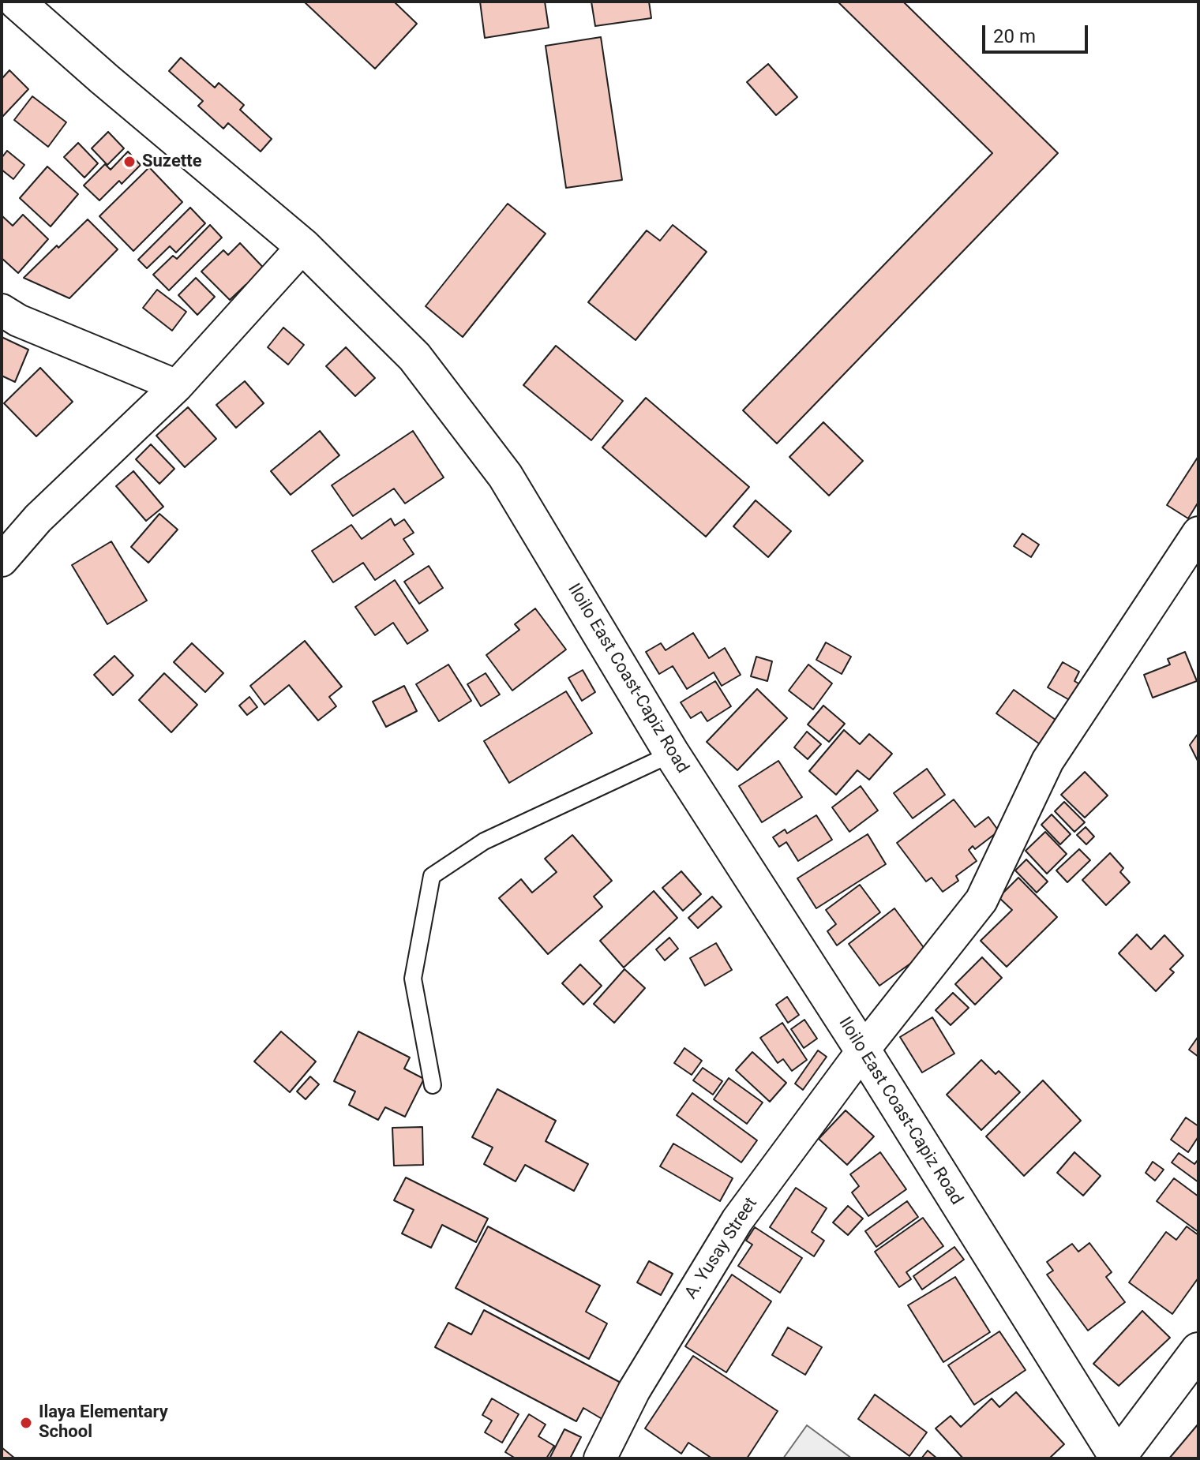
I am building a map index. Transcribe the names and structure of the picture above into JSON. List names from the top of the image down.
{
  "streets": {
    "main road": ["Iloilo East Coast-Capiz Road"],
    "street": ["A. Yusay Street"]
  },
  "crossings": [
    ["Iloilo East Coast-Capiz Road", "A. Yusay Street"]
  ],
  "places": ["Suzette", "Ilaya Elementary School"],
  "scale_bar": "20 m"
}
